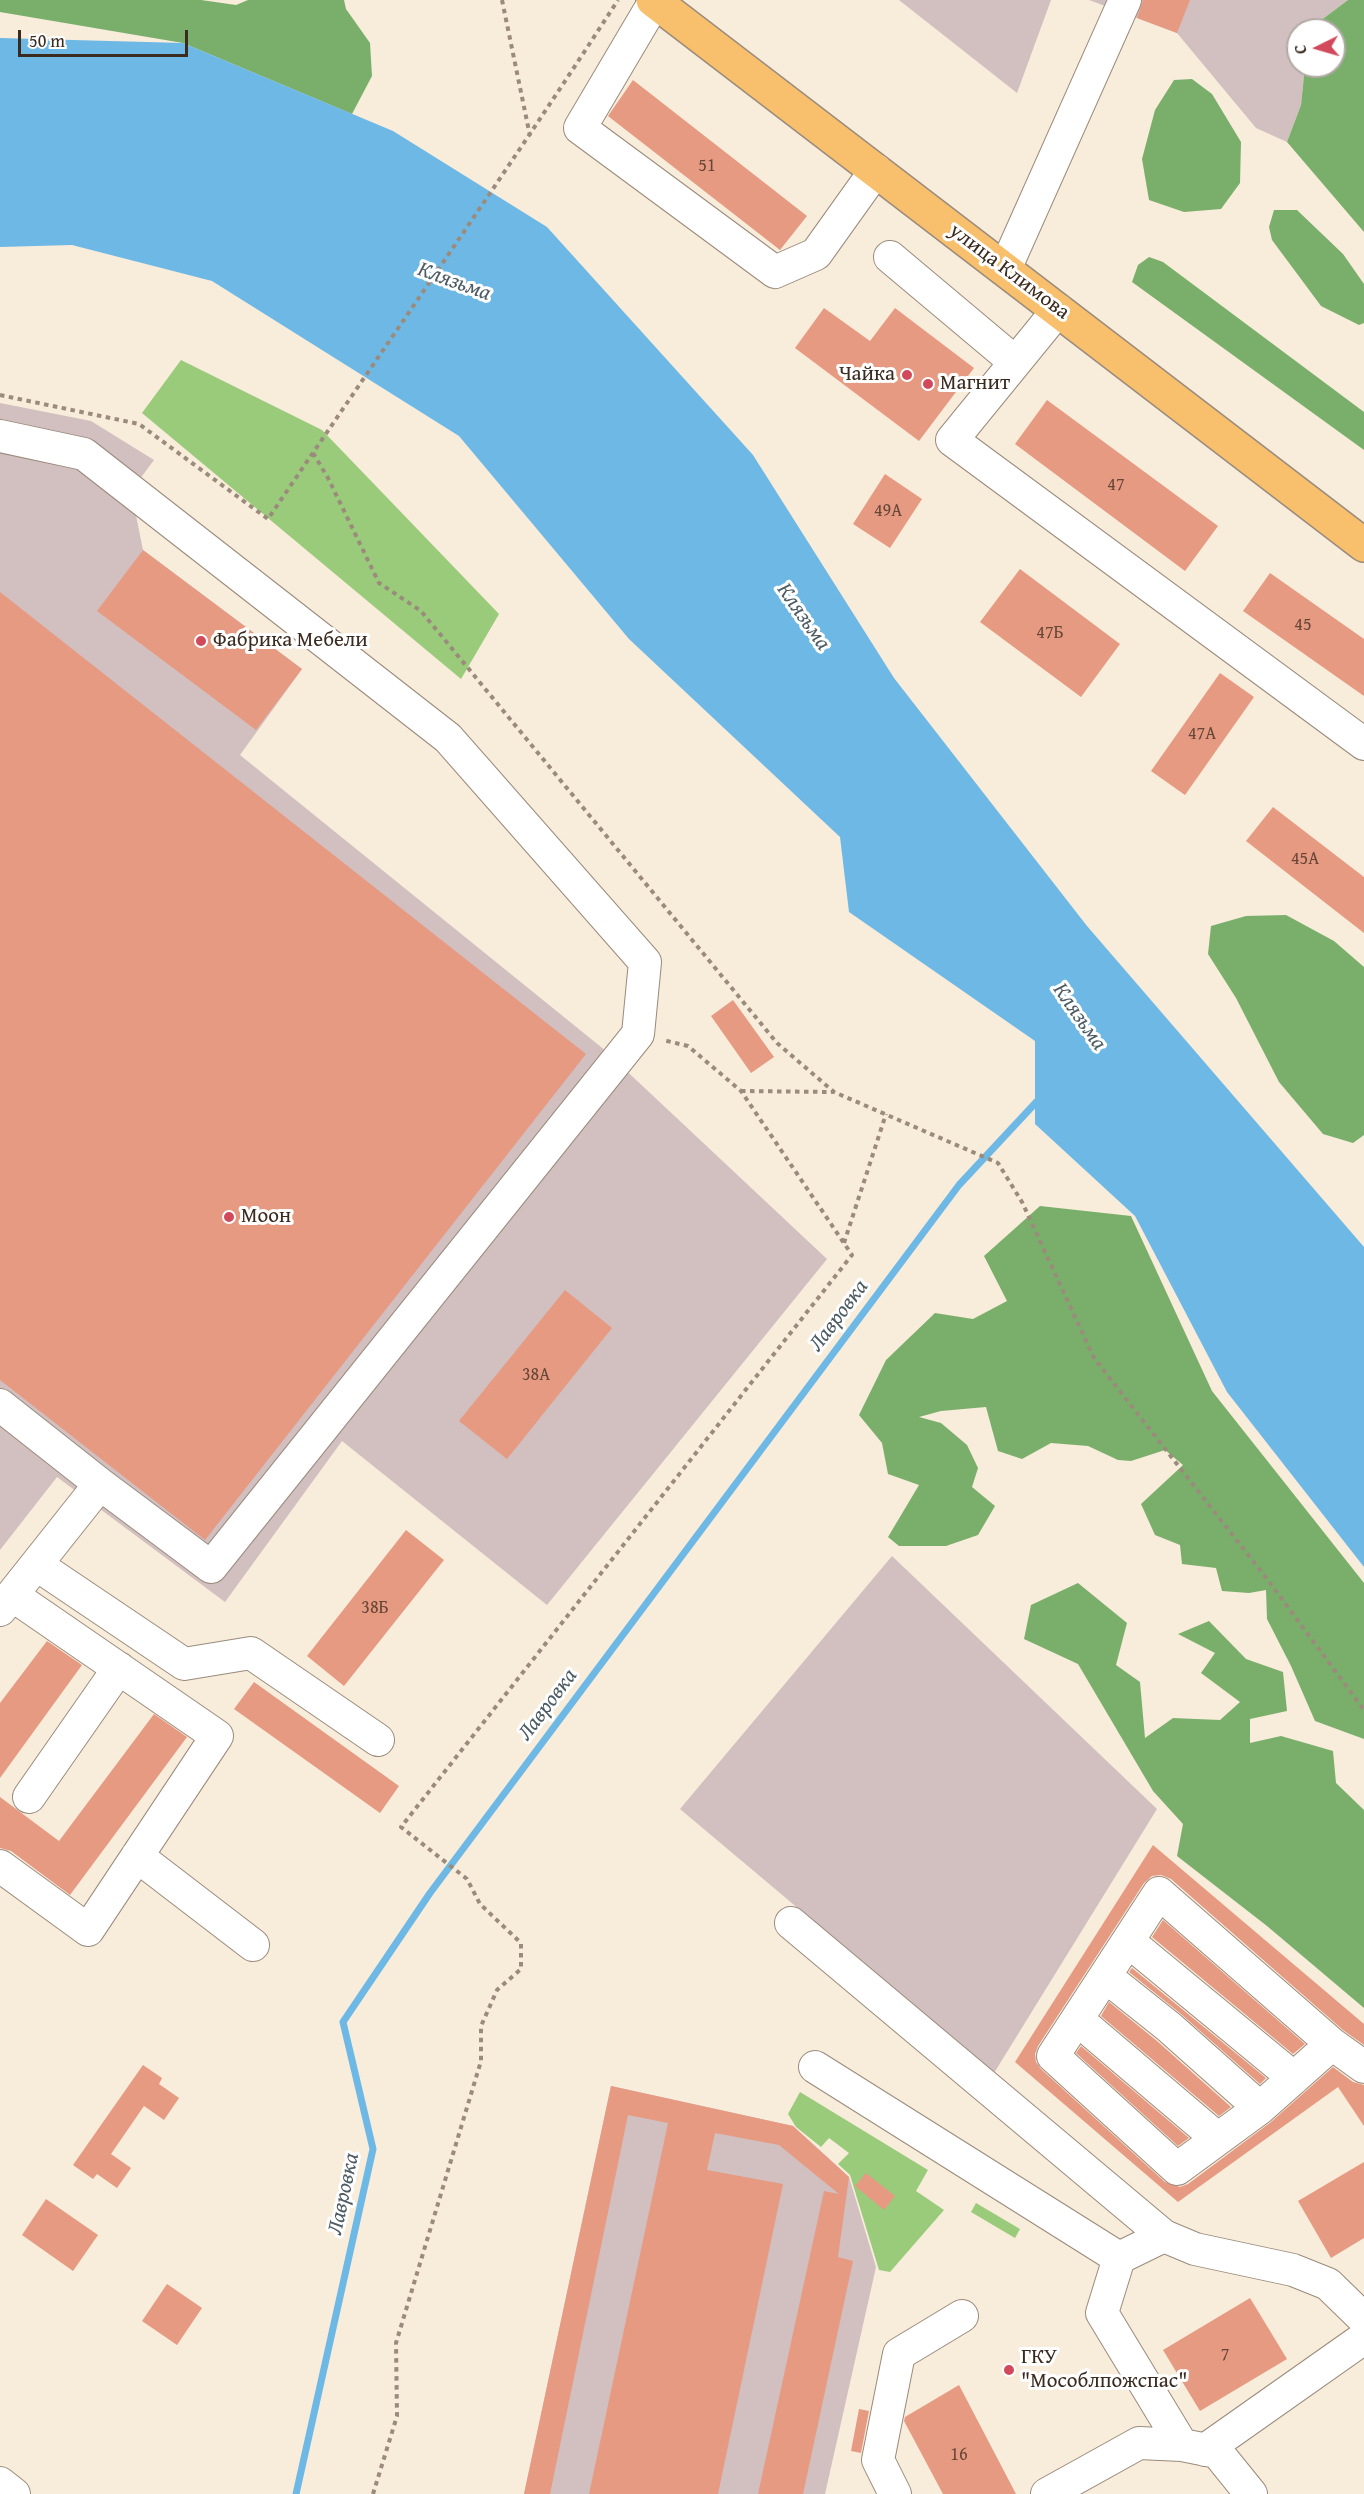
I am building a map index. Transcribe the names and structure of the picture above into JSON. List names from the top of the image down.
{
  "streets": {
    "main road": ["улица Климова"]
  },
  "water": ["Клязьма", "Лавровка"],
  "places": [
    "Чайка",
    "Магнит",
    "Фабрика Мебели",
    "Моон",
    "ГКУ \"Мособлпожспас\""
  ],
  "house_numbers": [
    "51",
    "47",
    "49А",
    "45",
    "47Б",
    "47А",
    "45А",
    "38А",
    "38Б",
    "7",
    "16"
  ],
  "scale_bar": "50 m",
  "north": "left"
}
